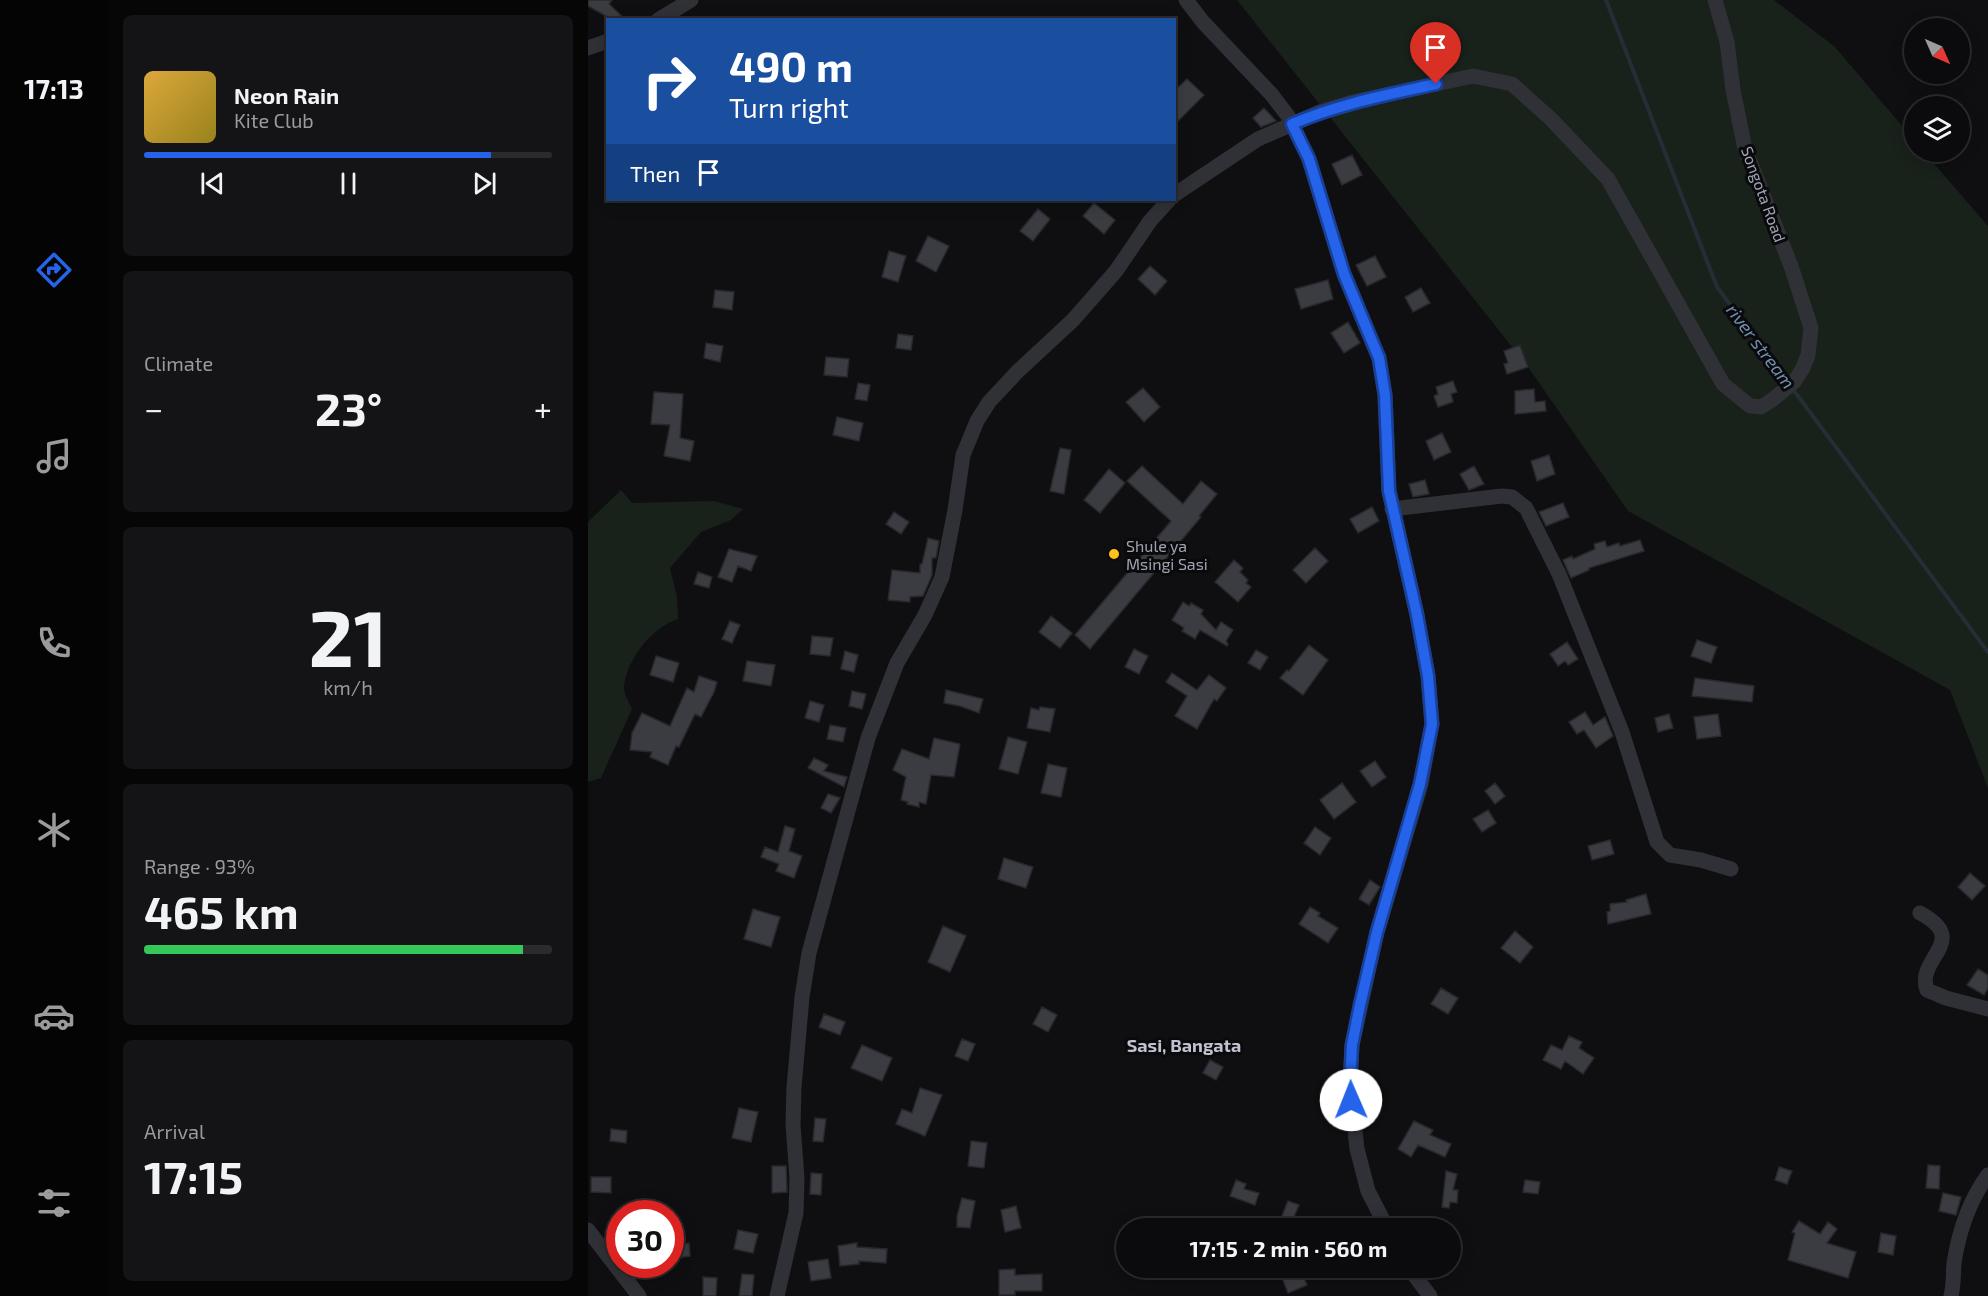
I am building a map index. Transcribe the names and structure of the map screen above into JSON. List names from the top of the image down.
{
  "streets": {
    "street": ["Songota Road"]
  },
  "districts": ["Sasi, Bangata"],
  "water": ["river stream"],
  "places": ["Shule ya Msingi Sasi"],
  "north": "bottom right",
  "page": {
    "tabs": "17:13",
    "turn": ["490 m", "Turn right"],
    "song": ["Neon Rain", "Kite Club"],
    "then": "Then",
    "tile": [
      "Climate",
      ["21", "km/h"],
      ["Range · 93%", "465 km"],
      ["Arrival", "17:15"]
    ],
    "heat": ["−", "23°", "+"],
    "limit": "30",
    "trip": "17:15 · 2 min · 560 m"
  }
}
